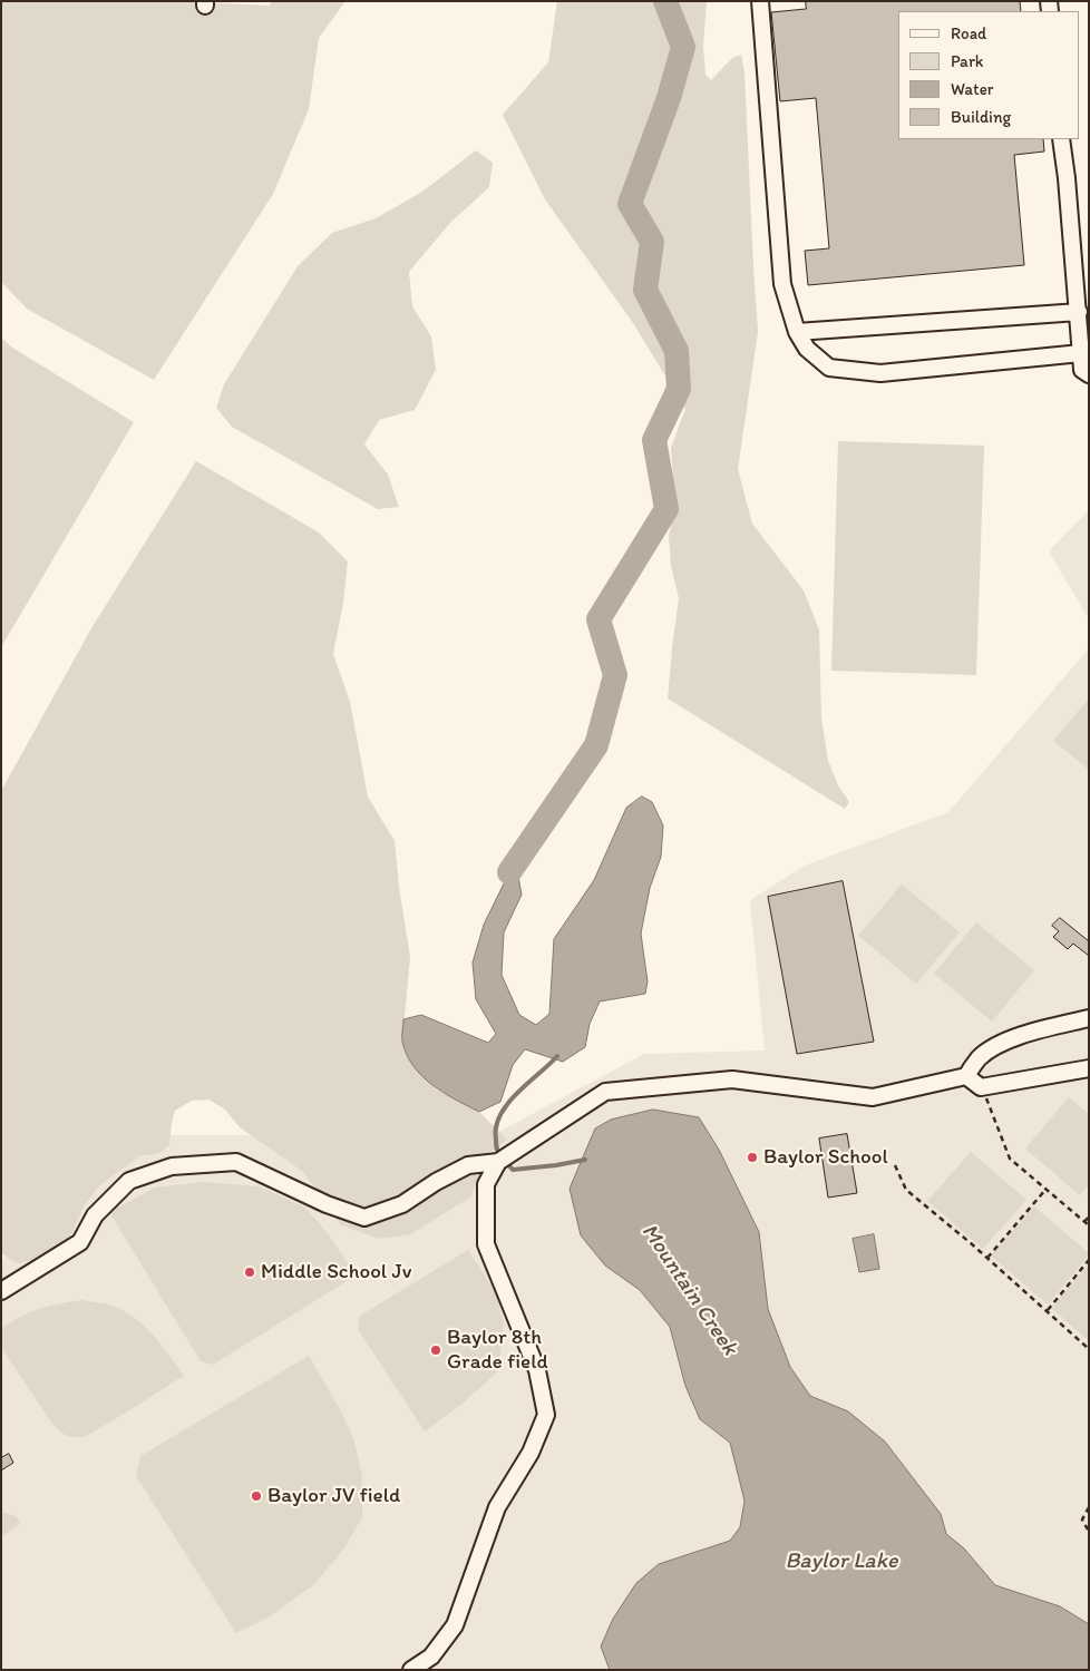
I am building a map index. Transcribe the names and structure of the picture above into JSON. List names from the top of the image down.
{
  "water": ["Mountain Creek", "Baylor Lake"],
  "places": [
    "Baylor School",
    "Middle School Jv",
    "Baylor 8th Grade field",
    "Baylor JV field"
  ],
  "legend": [
    "Road",
    "Park",
    "Water",
    "Building"
  ]
}
